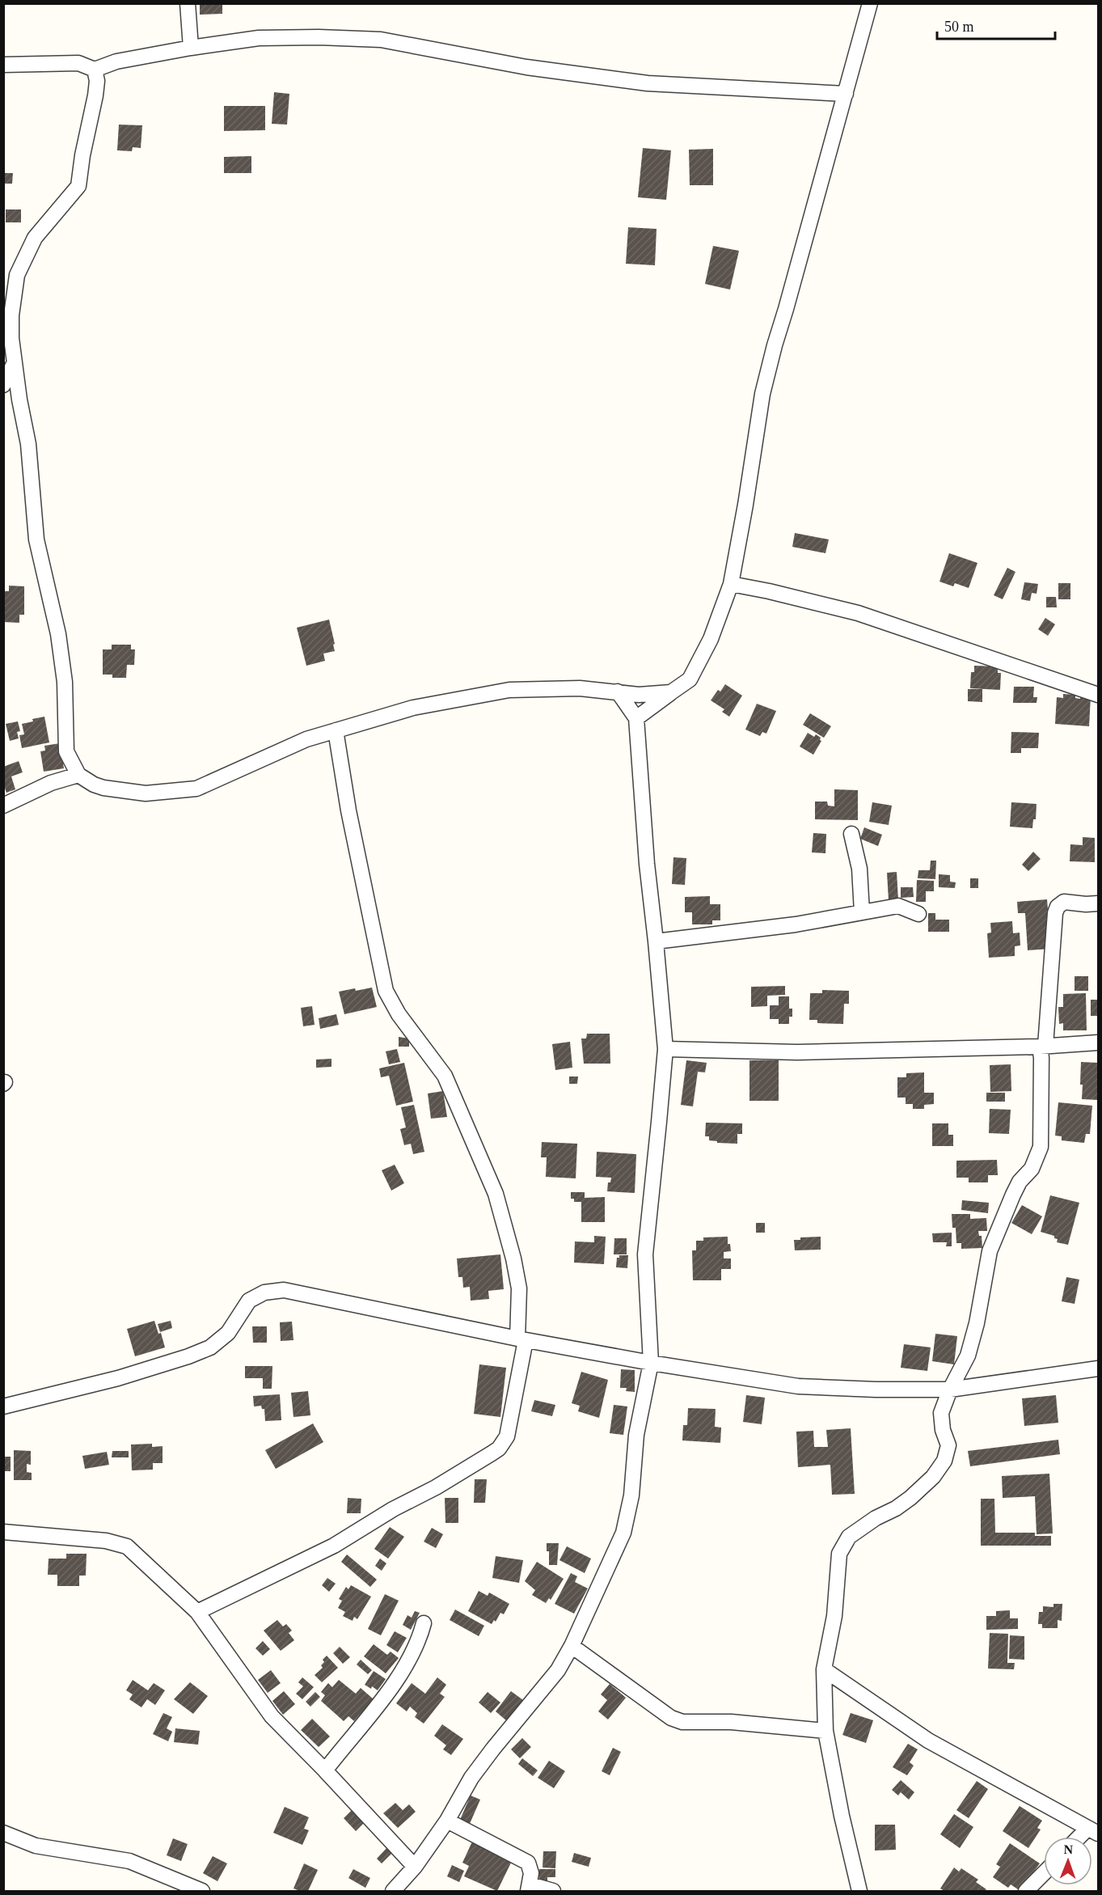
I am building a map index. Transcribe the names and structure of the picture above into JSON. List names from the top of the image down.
{
  "scale_bar": "50 m",
  "north": "top"
}
